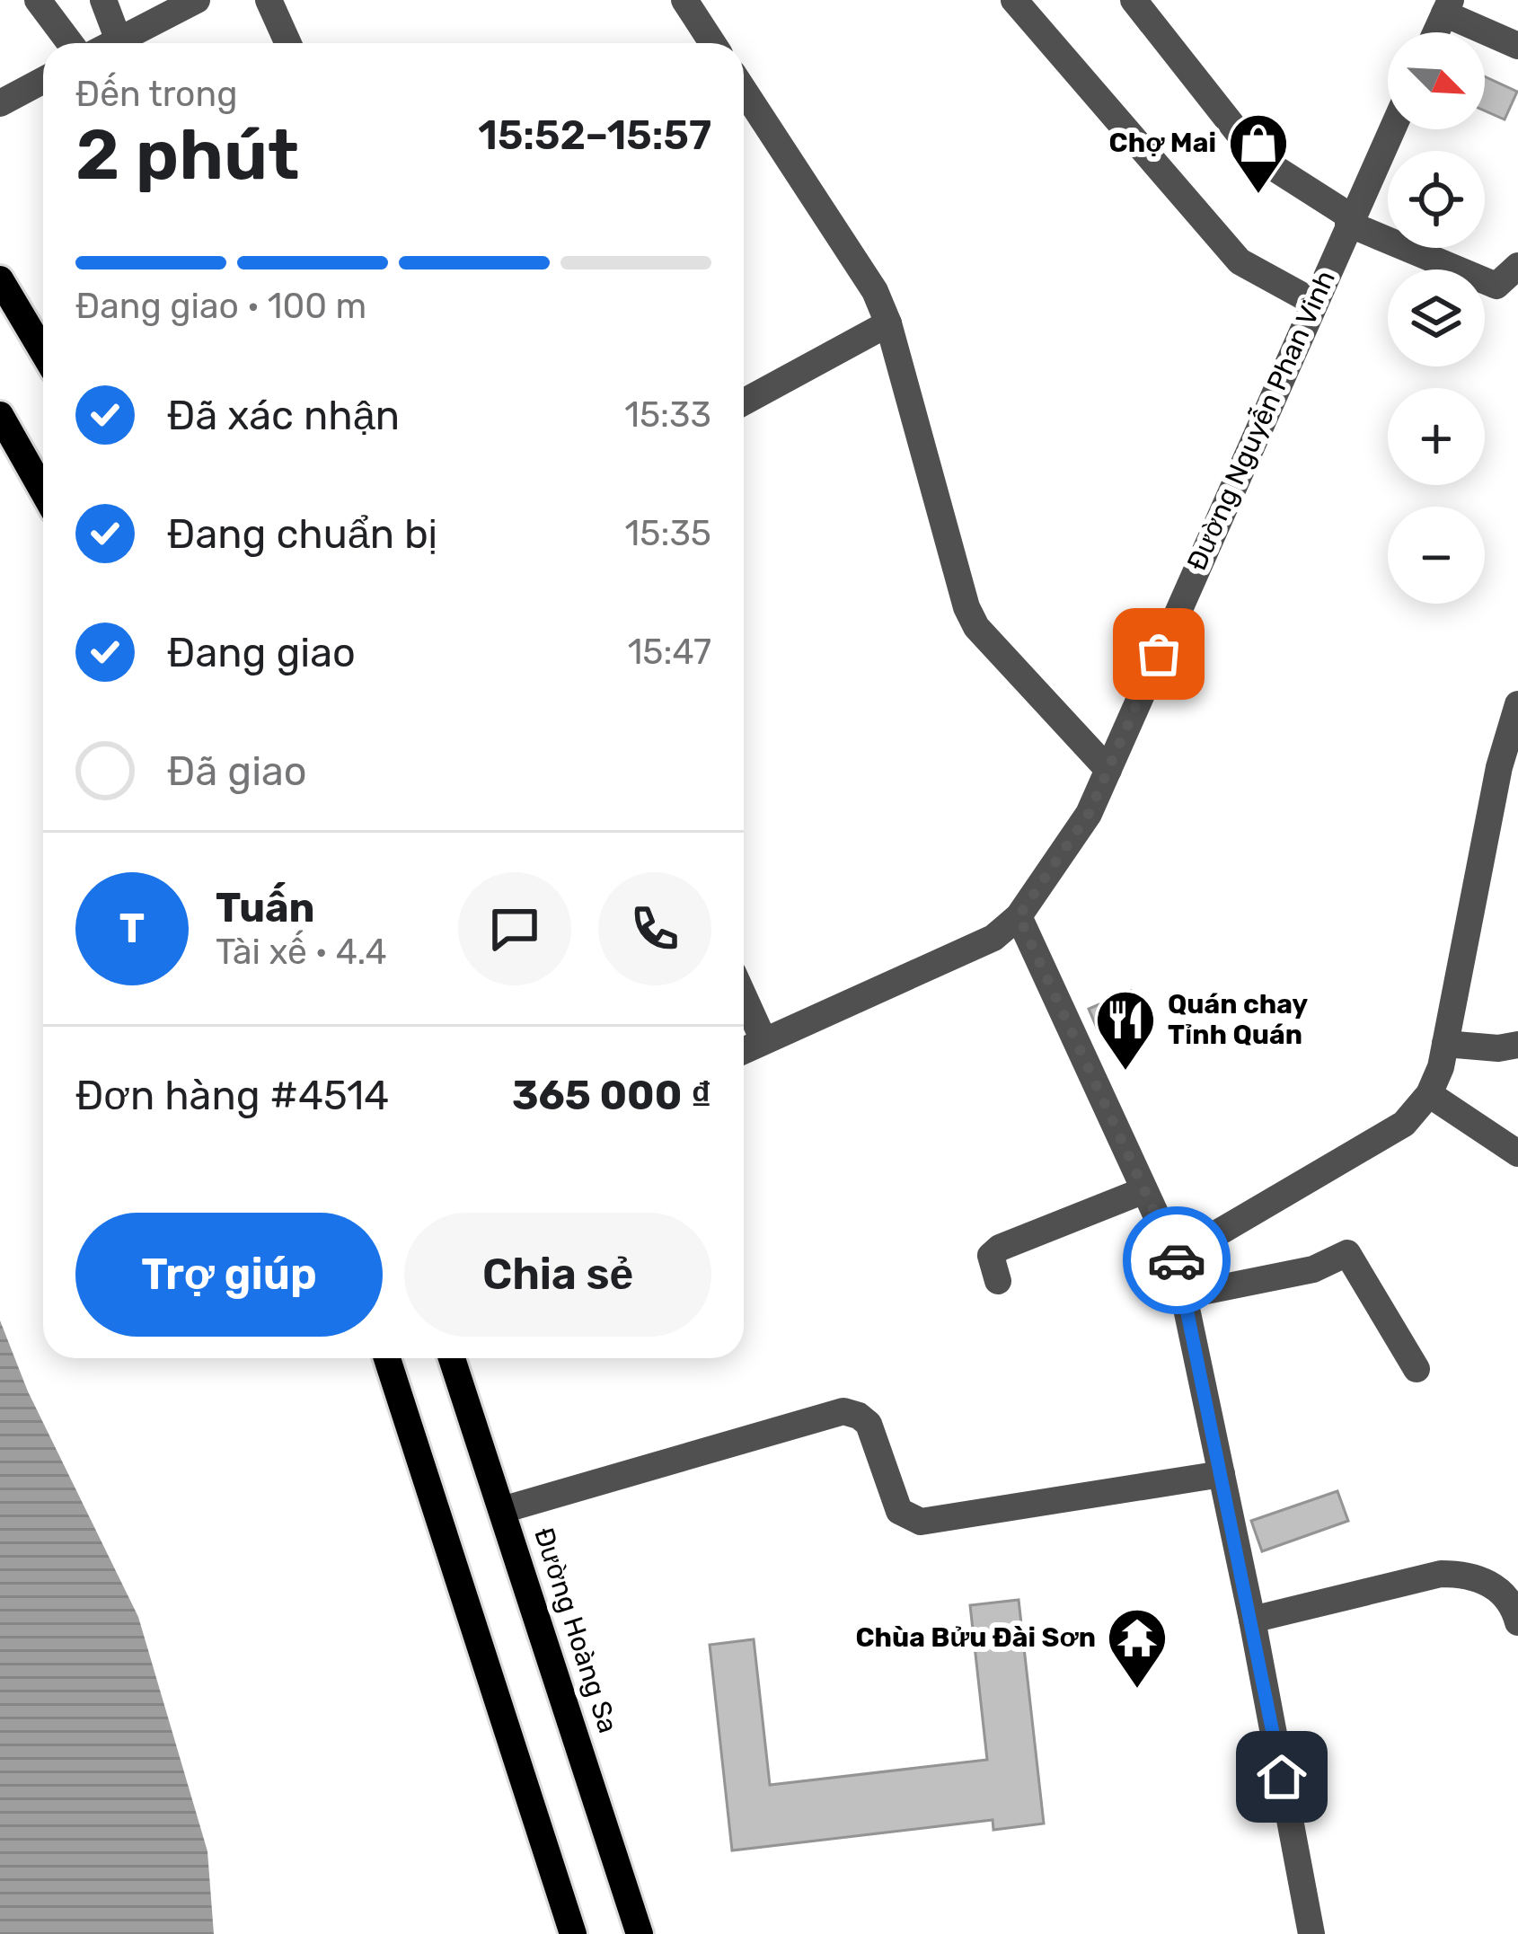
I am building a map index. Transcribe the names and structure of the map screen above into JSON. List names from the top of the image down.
{
  "streets": {
    "main road": ["Đường Hoàng Sa"],
    "street": ["Đường Nguyễn Phan Vinh"]
  },
  "places": {
    "shop": ["Chợ Mai"],
    "restaurant": ["Quán chay Tỉnh Quán"],
    "temple": ["Chùa Bửu Đài Sơn"]
  },
  "north": "bottom right",
  "page": {
    "map_buttons": ["+", "−"],
    "heading": ["2 phút", "Đến trong", "15:52–15:57"],
    "panel": [
      "Tuấn",
      "Tài xế · 4.4",
      "Đơn hàng #4514",
      "365 000 ₫"
    ],
    "bar": "Đang giao · 100 m",
    "list": [
      ["Đã xác nhận", "15:33"],
      ["Đang chuẩn bị", "15:35"],
      ["Đang giao", "15:47"],
      "Đã giao"
    ],
    "round": "T",
    "buttons": ["Trợ giúp", "Chia sẻ"]
  }
}
